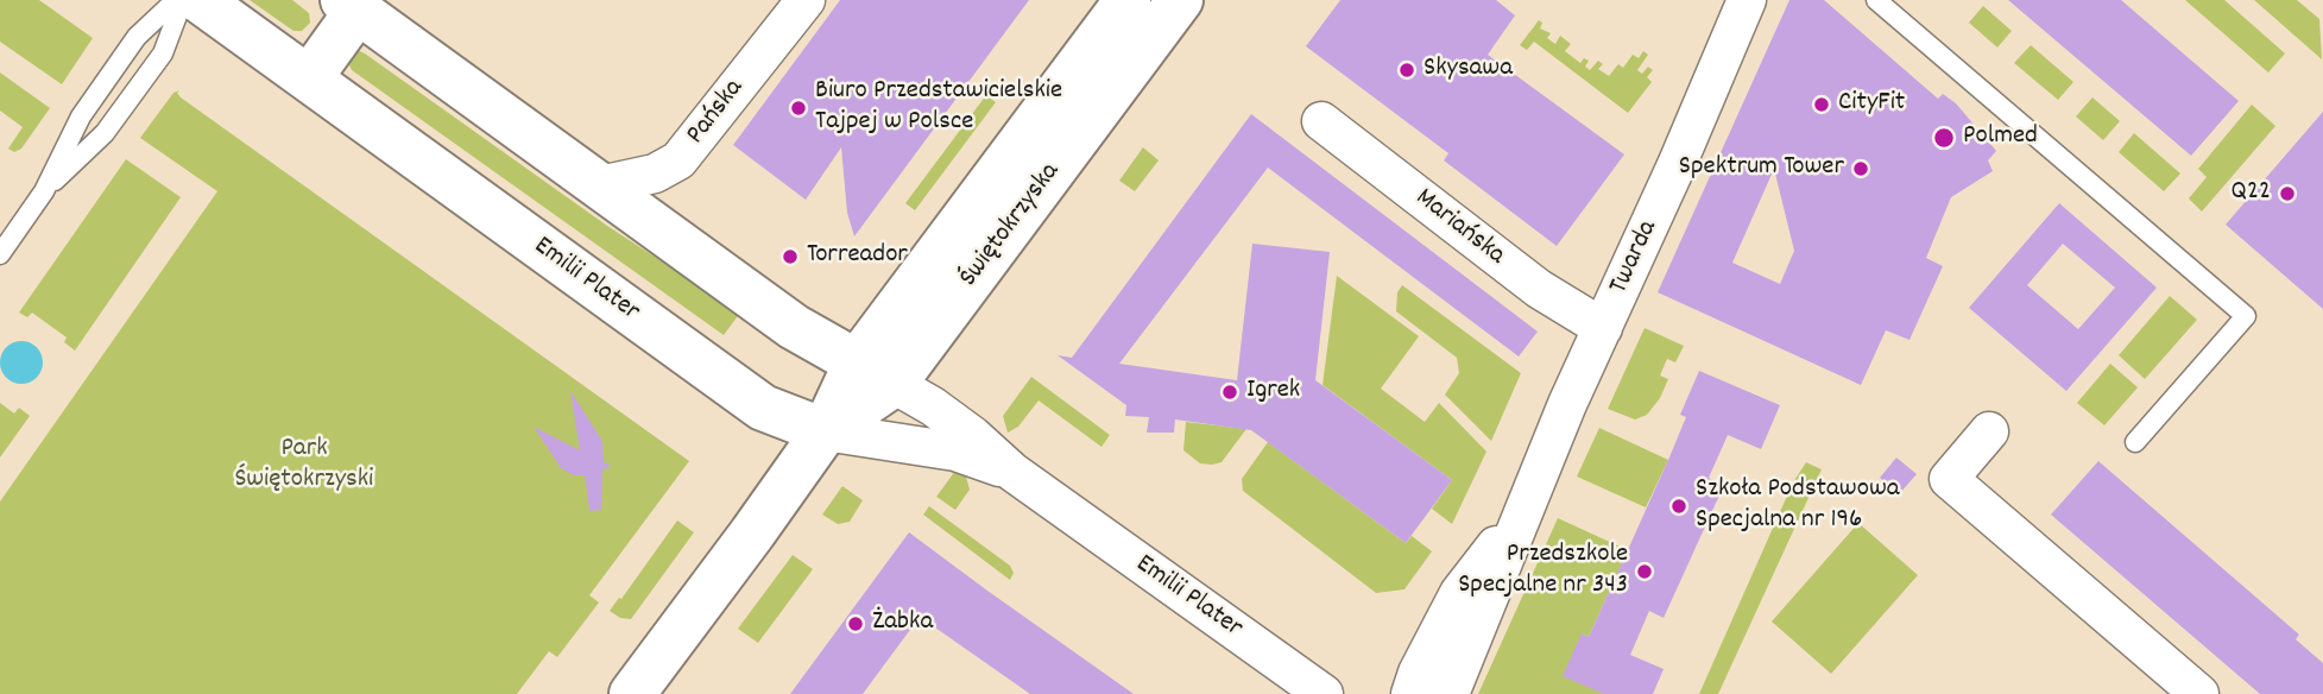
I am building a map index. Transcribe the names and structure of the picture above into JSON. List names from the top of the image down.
{
  "streets": {
    "street": [
      "Pańska",
      "Świętokrzyska",
      "Mariańska",
      "Twarda",
      "Emilii Plater"
    ]
  },
  "crossings": [
    ["Pańska", "Emilii Plater"],
    ["Świętokrzyska", "Emilii Plater"],
    ["Mariańska", "Twarda"]
  ],
  "parks": ["Park Świętokrzyski"],
  "places": [
    "Skysawa",
    "CityFit",
    "Biuro Przedstawicielskie Tajpej w Polsce",
    "Polmed",
    "Spektrum Tower",
    "Q22",
    "Torreador",
    "Igrek",
    "Szkoła Podstawowa Specjalna nr 196",
    "Przedszkole Specjalne nr 343",
    "Żabka"
  ]
}
